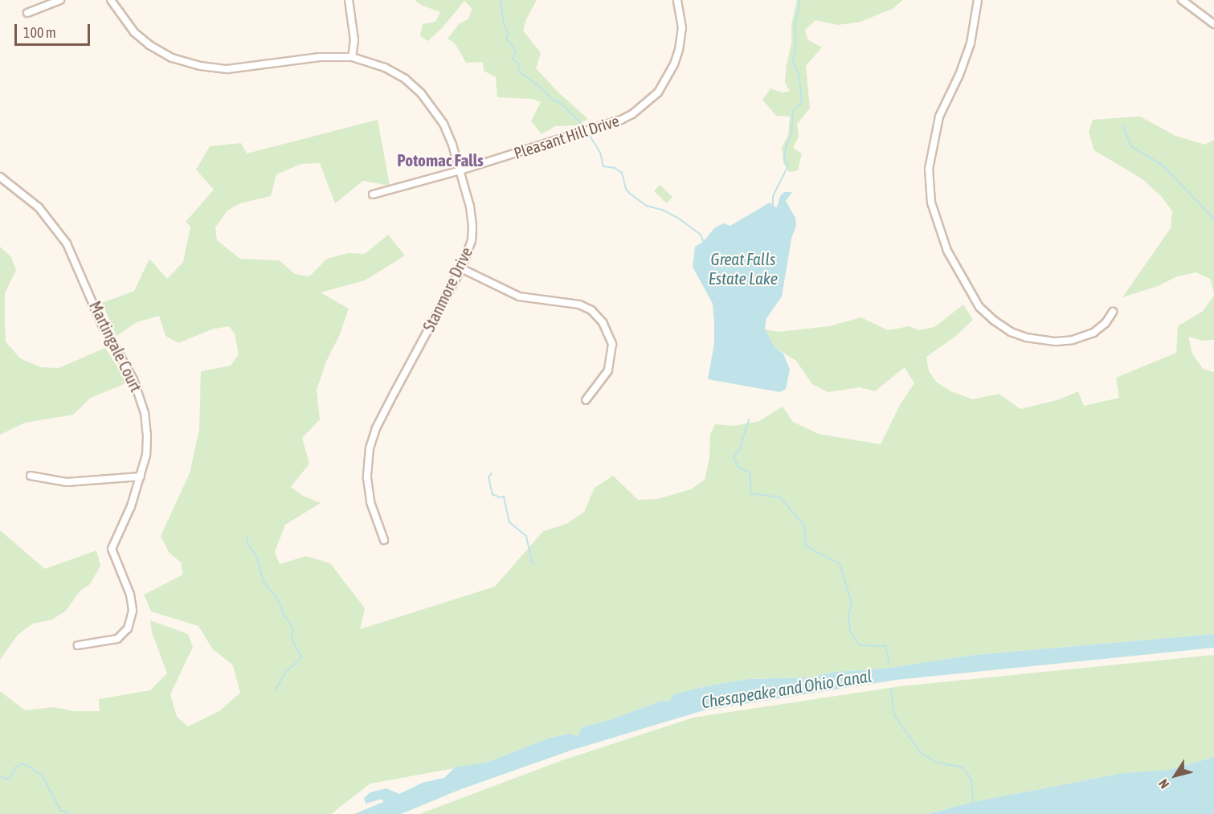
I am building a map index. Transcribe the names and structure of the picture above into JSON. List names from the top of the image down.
{
  "streets": {
    "street": ["Pleasant Hill Drive", "Stanmore Drive", "Martingale Court"]
  },
  "crossings": [
    ["Pleasant Hill Drive", "Stanmore Drive"]
  ],
  "districts": ["Potomac Falls"],
  "water": ["Great Falls Estate Lake", "Chesapeake and Ohio Canal"],
  "scale_bar": "100 m",
  "north": "bottom left"
}
